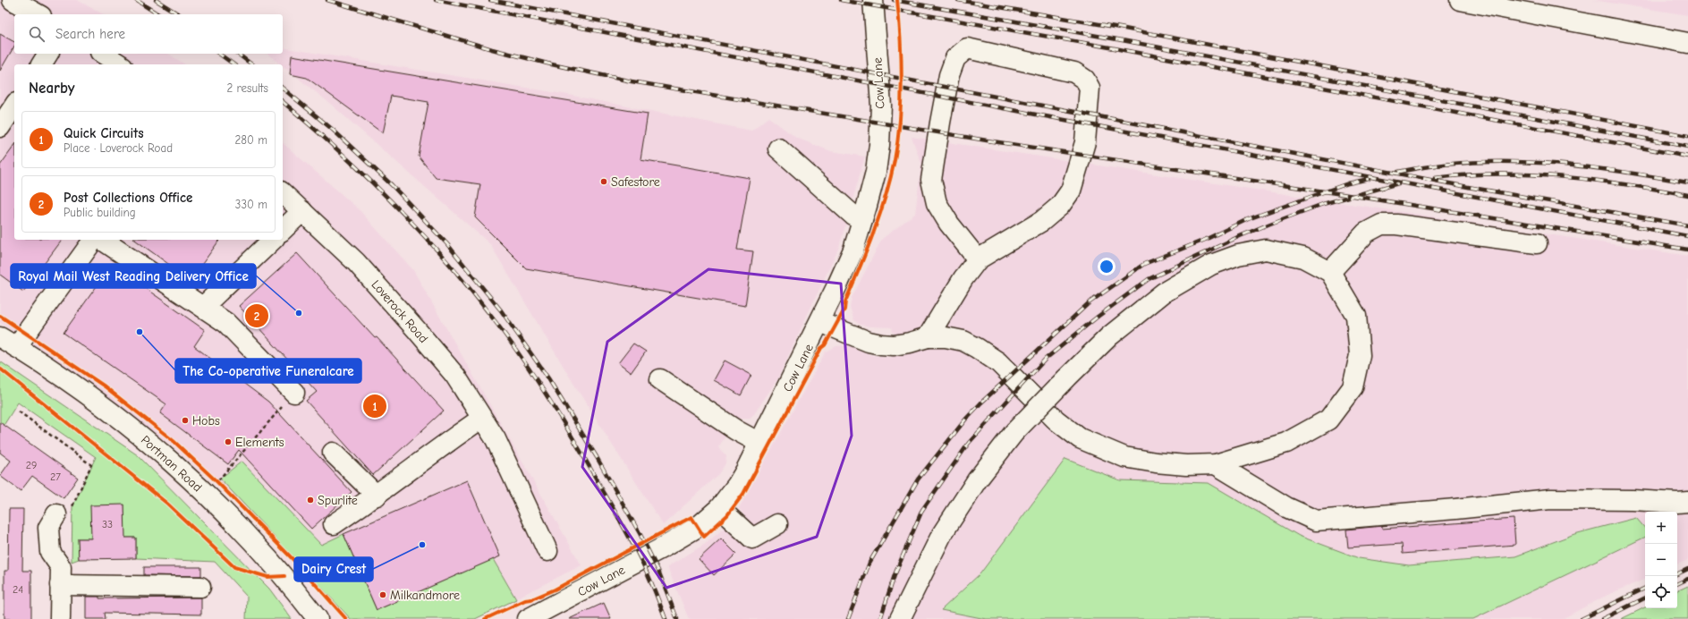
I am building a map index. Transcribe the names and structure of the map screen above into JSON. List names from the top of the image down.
{
  "streets": {
    "street": ["Cow Lane", "Loverock Road", "Portman Road"]
  },
  "places": [
    "Safestore",
    "Royal Mail West Reading Delivery Office",
    "The Co-operative Funeralcare",
    "Hobs",
    "Elements",
    "Spurlite",
    "Dairy Crest",
    "Milkandmore"
  ],
  "house_numbers": [
    "29",
    "27",
    "33",
    "24"
  ],
  "page": {
    "search": "Search here",
    "heading": ["Nearby", "2 results"],
    "list": [
      {
        "mark": "1",
        "name": "Quick Circuits",
        "note": "Place · Loverock Road",
        "value": "280 m"
      },
      {
        "mark": "2",
        "name": "Post Collections Office",
        "note": "Public building",
        "value": "330 m"
      }
    ],
    "pins": ["2", "1"],
    "map_buttons": ["+", "−"]
  }
}
